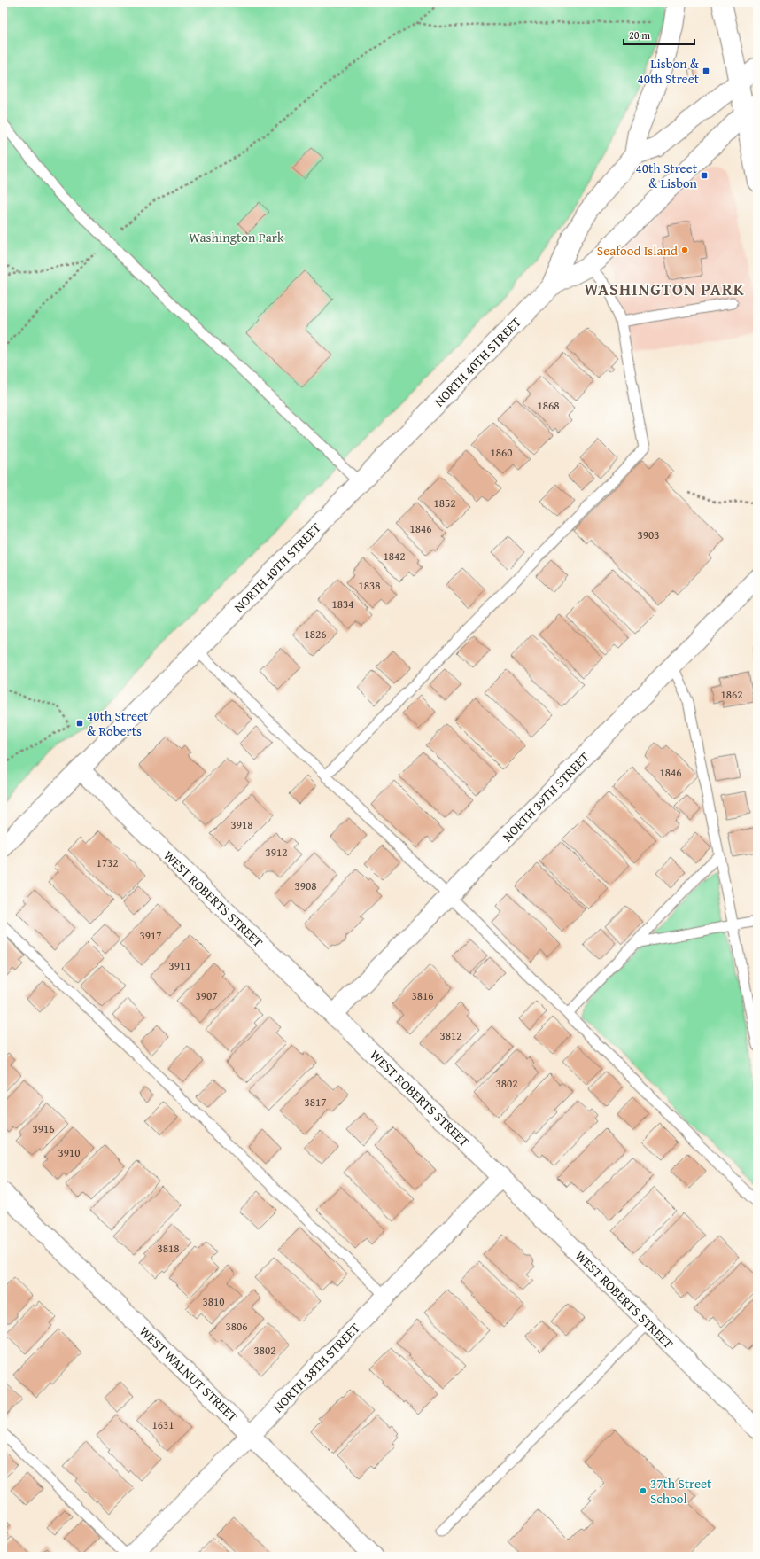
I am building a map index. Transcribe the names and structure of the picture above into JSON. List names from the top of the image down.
{
  "streets": {
    "street": [
      "NORTH 40TH STREET",
      "NORTH 39TH STREET",
      "WEST ROBERTS STREET",
      "NORTH 38TH STREET",
      "WEST WALNUT STREET"
    ]
  },
  "crossings": [
    ["NORTH 40TH STREET", "WEST ROBERTS STREET"],
    ["NORTH 39TH STREET", "WEST ROBERTS STREET"],
    ["WEST ROBERTS STREET", "NORTH 38TH STREET"],
    ["NORTH 38TH STREET", "WEST WALNUT STREET"]
  ],
  "districts": ["WASHINGTON PARK"],
  "parks": ["Washington Park"],
  "places": {
    "transit": ["Lisbon & 40th Street", "40th Street & Lisbon", "40th Street & Roberts"],
    "other": ["Seafood Island", "37th Street School"]
  },
  "house_numbers": [
    "1868",
    "1860",
    "1852",
    "1846",
    "3903",
    "1842",
    "1838",
    "1834",
    "1826",
    "1862",
    "1846",
    "3918",
    "3912",
    "1732",
    "3908",
    "3917",
    "3911",
    "3907",
    "3816",
    "3812",
    "3802",
    "3817",
    "3916",
    "3910",
    "3818",
    "3810",
    "3806",
    "3802",
    "1631"
  ],
  "scale_bar": "20 m"
}
